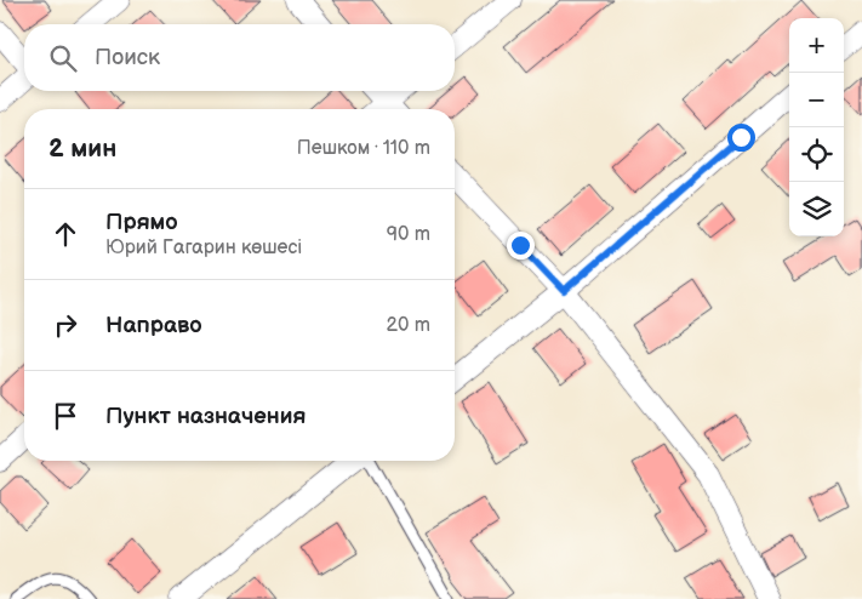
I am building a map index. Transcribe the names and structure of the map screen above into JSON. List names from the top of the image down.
{
  "page": {
    "map_buttons": ["+", "−"],
    "search": "Поиск",
    "heading": ["2 мин", "Пешком · 110 m"],
    "list": [
      ["Прямо", "Юрий Гагарин көшесі", "90 m"],
      ["Направо", "20 m"],
      "Пункт назначения"
    ]
  }
}
